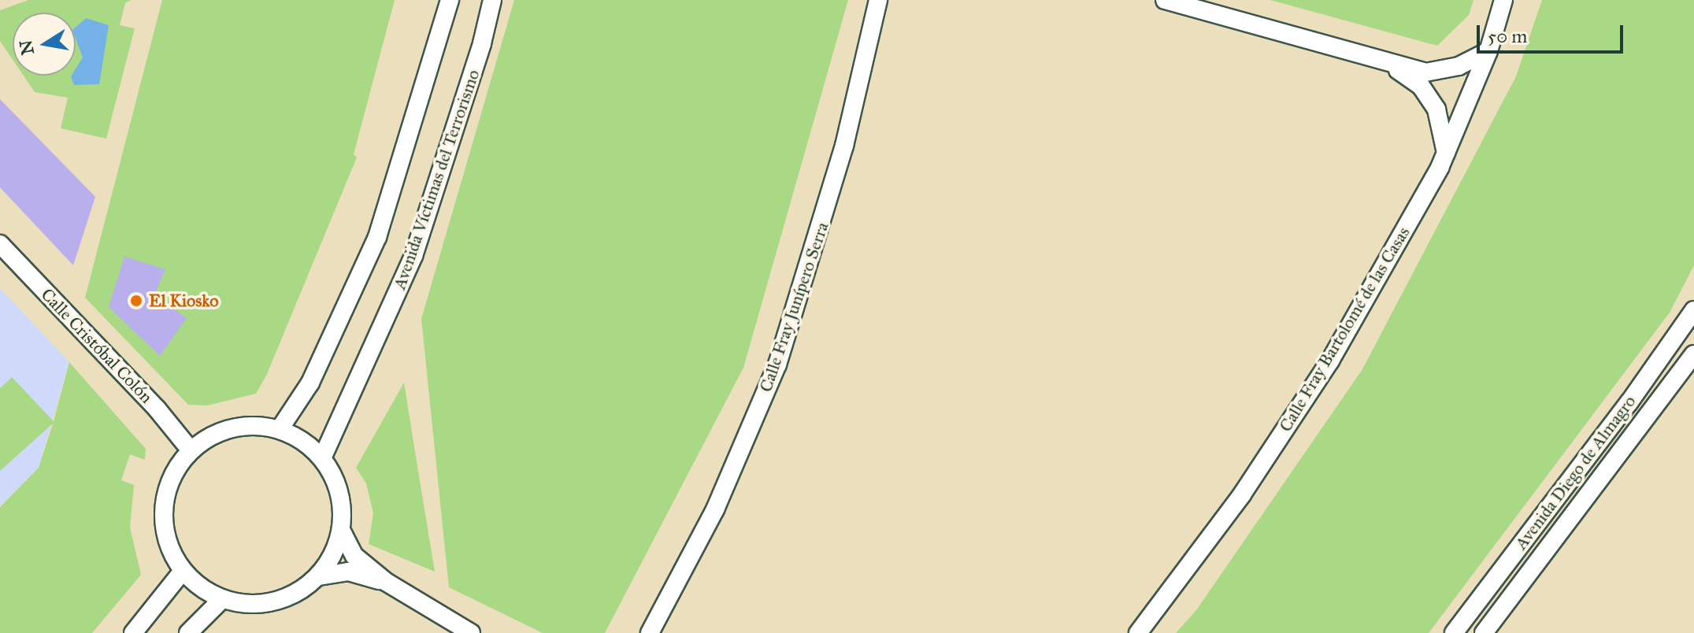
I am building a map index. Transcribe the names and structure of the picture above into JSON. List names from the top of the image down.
{
  "streets": {
    "street": [
      "Avenida Víctimas del Terrorismo",
      "Calle Fray Junípero Serra",
      "Calle Fray Bartolomé de las Casas",
      "Calle Cristóbal Colón",
      "Avenida Diego de Almagro"
    ]
  },
  "crossings": [
    ["Avenida Víctimas del Terrorismo", "Calle Cristóbal Colón"]
  ],
  "places": ["El Kiosko"],
  "scale_bar": "50 m",
  "north": "left"
}
